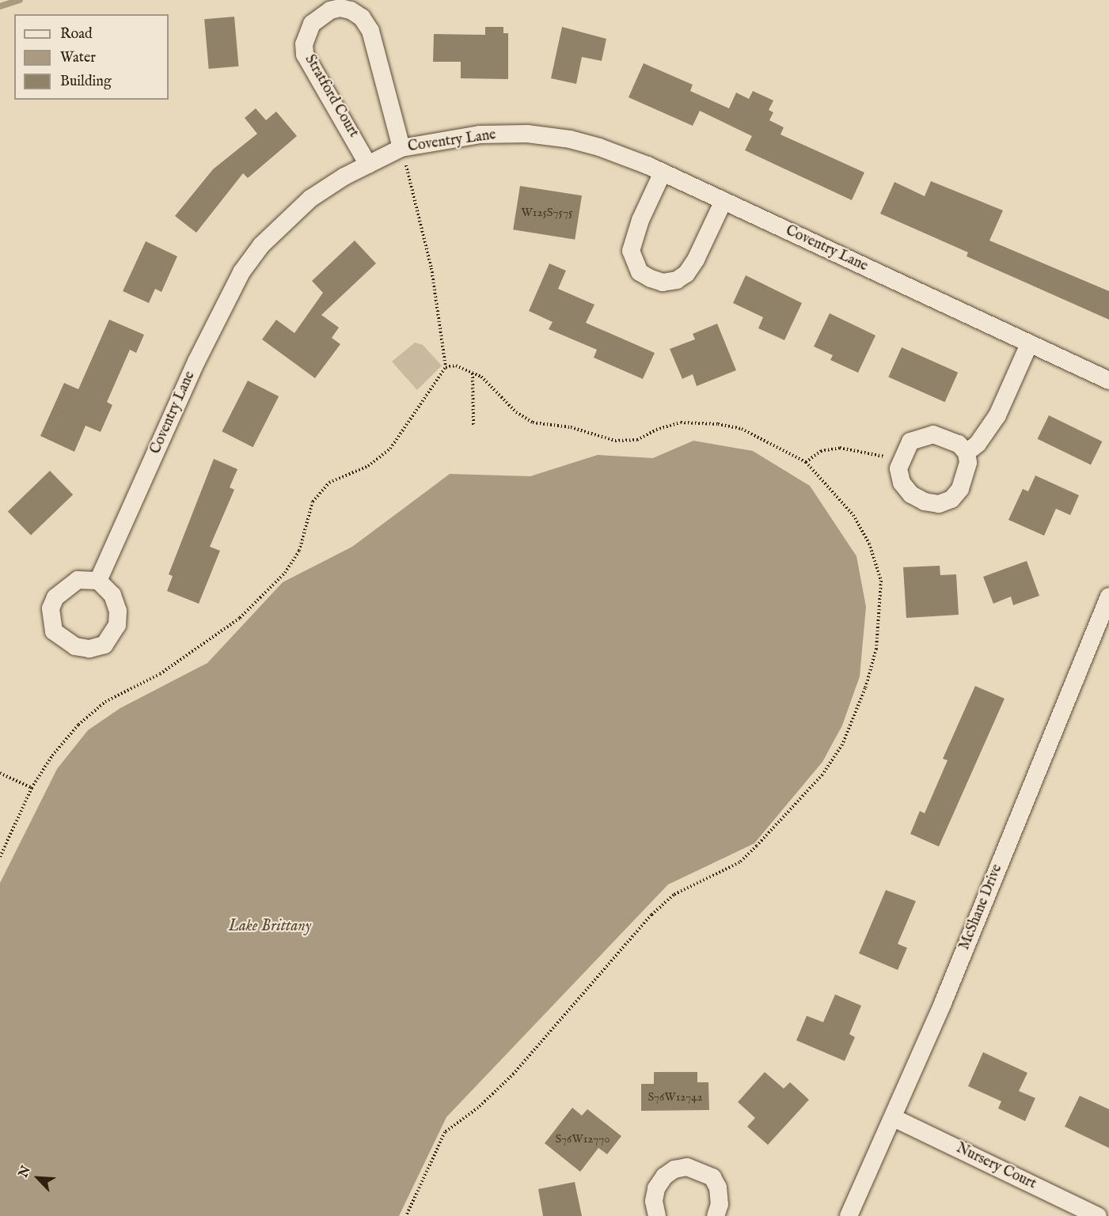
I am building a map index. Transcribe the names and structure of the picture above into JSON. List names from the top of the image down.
{
  "streets": {
    "street": [
      "Stratford Court",
      "Coventry Lane",
      "McShane Drive",
      "Nursery Court"
    ]
  },
  "crossings": [
    ["Stratford Court", "Coventry Lane"],
    ["McShane Drive", "Nursery Court"]
  ],
  "water": ["Lake Brittany"],
  "house_numbers": ["W125S7575", "S76W12742", "S76W12770"],
  "legend": ["Road", "Water", "Building"],
  "north": "top left"
}
